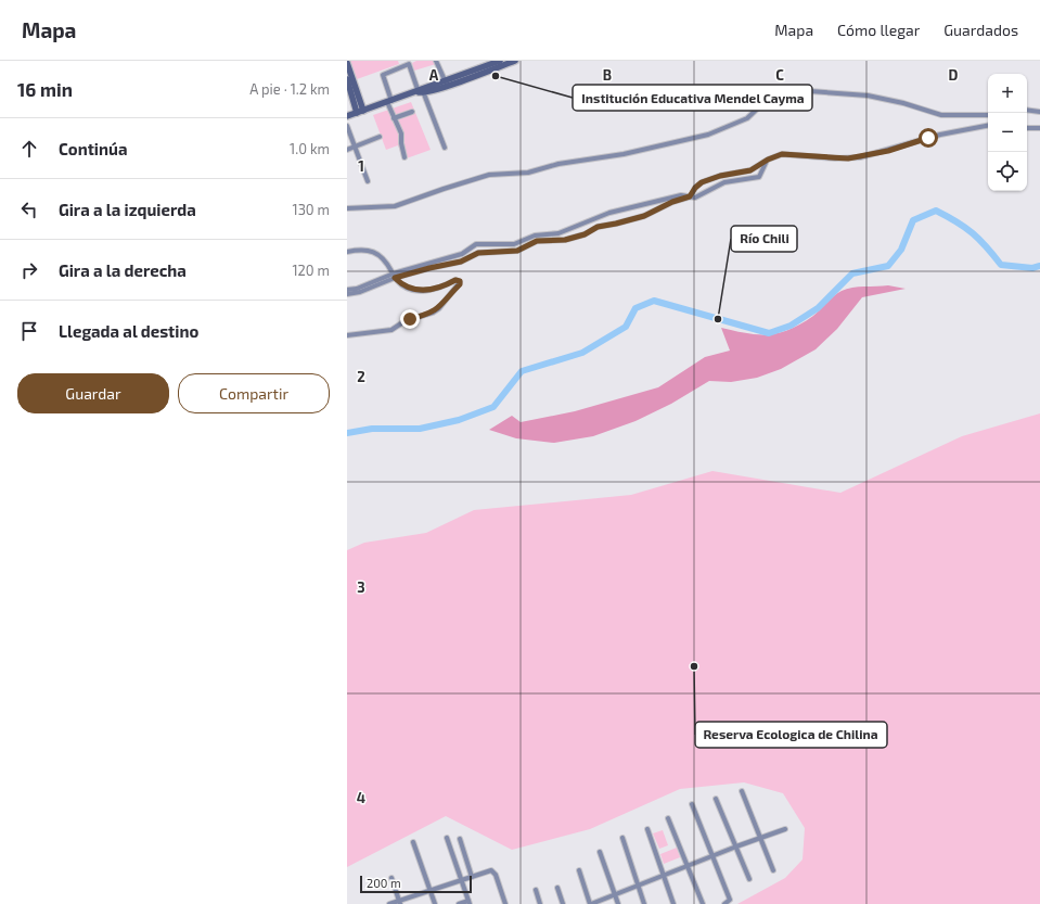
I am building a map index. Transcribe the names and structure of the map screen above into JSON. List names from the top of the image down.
{
  "places": ["Institución Educativa Mendel Cayma", "Río Chili", "Reserva Ecologica de Chilina"],
  "scale_bar": "200 m",
  "page": {
    "header": "Mapa",
    "nav": ["Mapa", "Cómo llegar", "Guardados"],
    "heading": ["16 min", "A pie · 1.2 km"],
    "map_buttons": ["+", "−"],
    "list": [
      ["Continúa", "1.0 km"],
      ["Gira a la izquierda", "130 m"],
      ["Gira a la derecha", "120 m"],
      "Llegada al destino"
    ],
    "buttons": ["Guardar", "Compartir"],
    "scale": "200 m"
  },
  "grid": {
    "columns": [
      "A",
      "B",
      "C",
      "D"
    ],
    "rows": [
      "1",
      "2",
      "3",
      "4"
    ]
  }
}
